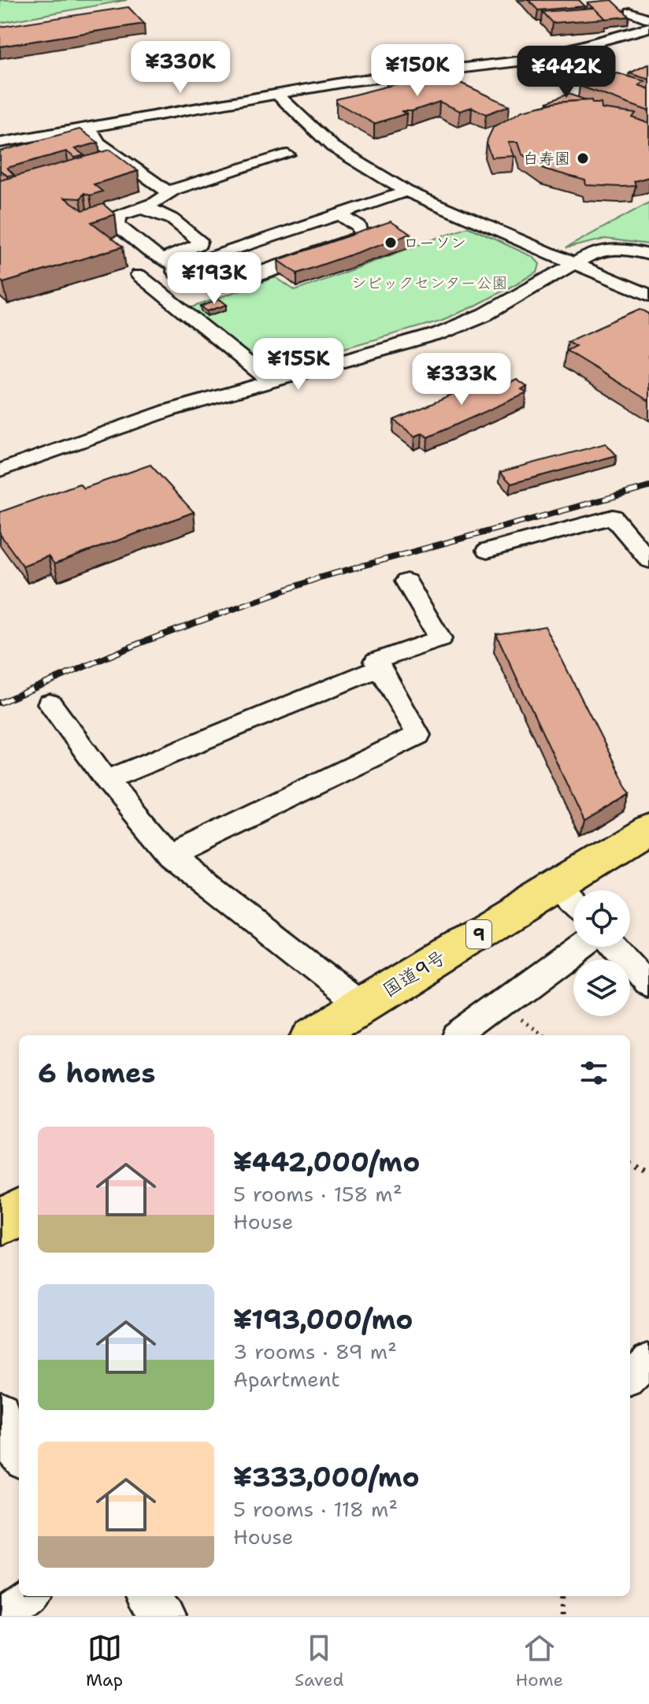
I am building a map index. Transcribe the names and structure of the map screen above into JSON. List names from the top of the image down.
{
  "streets": {
    "highway": ["9", "国道9号"]
  },
  "parks": ["シビックセンター公園"],
  "places": ["白寿園", "ローソン"],
  "page": {
    "price": [
      "¥330K",
      "¥150K",
      "¥442K",
      "¥193K",
      "¥155K",
      "¥333K"
    ],
    "heading": "6 homes",
    "list": [
      {
        "name": "¥442,000/mo",
        "note": "5 rooms · 158 m² · House"
      },
      {
        "name": "¥193,000/mo",
        "note": "3 rooms · 89 m² · Apartment"
      },
      {
        "name": "¥333,000/mo",
        "note": "5 rooms · 118 m² · House"
      }
    ],
    "tabs": ["Map", "Saved", "Home"]
  }
}
